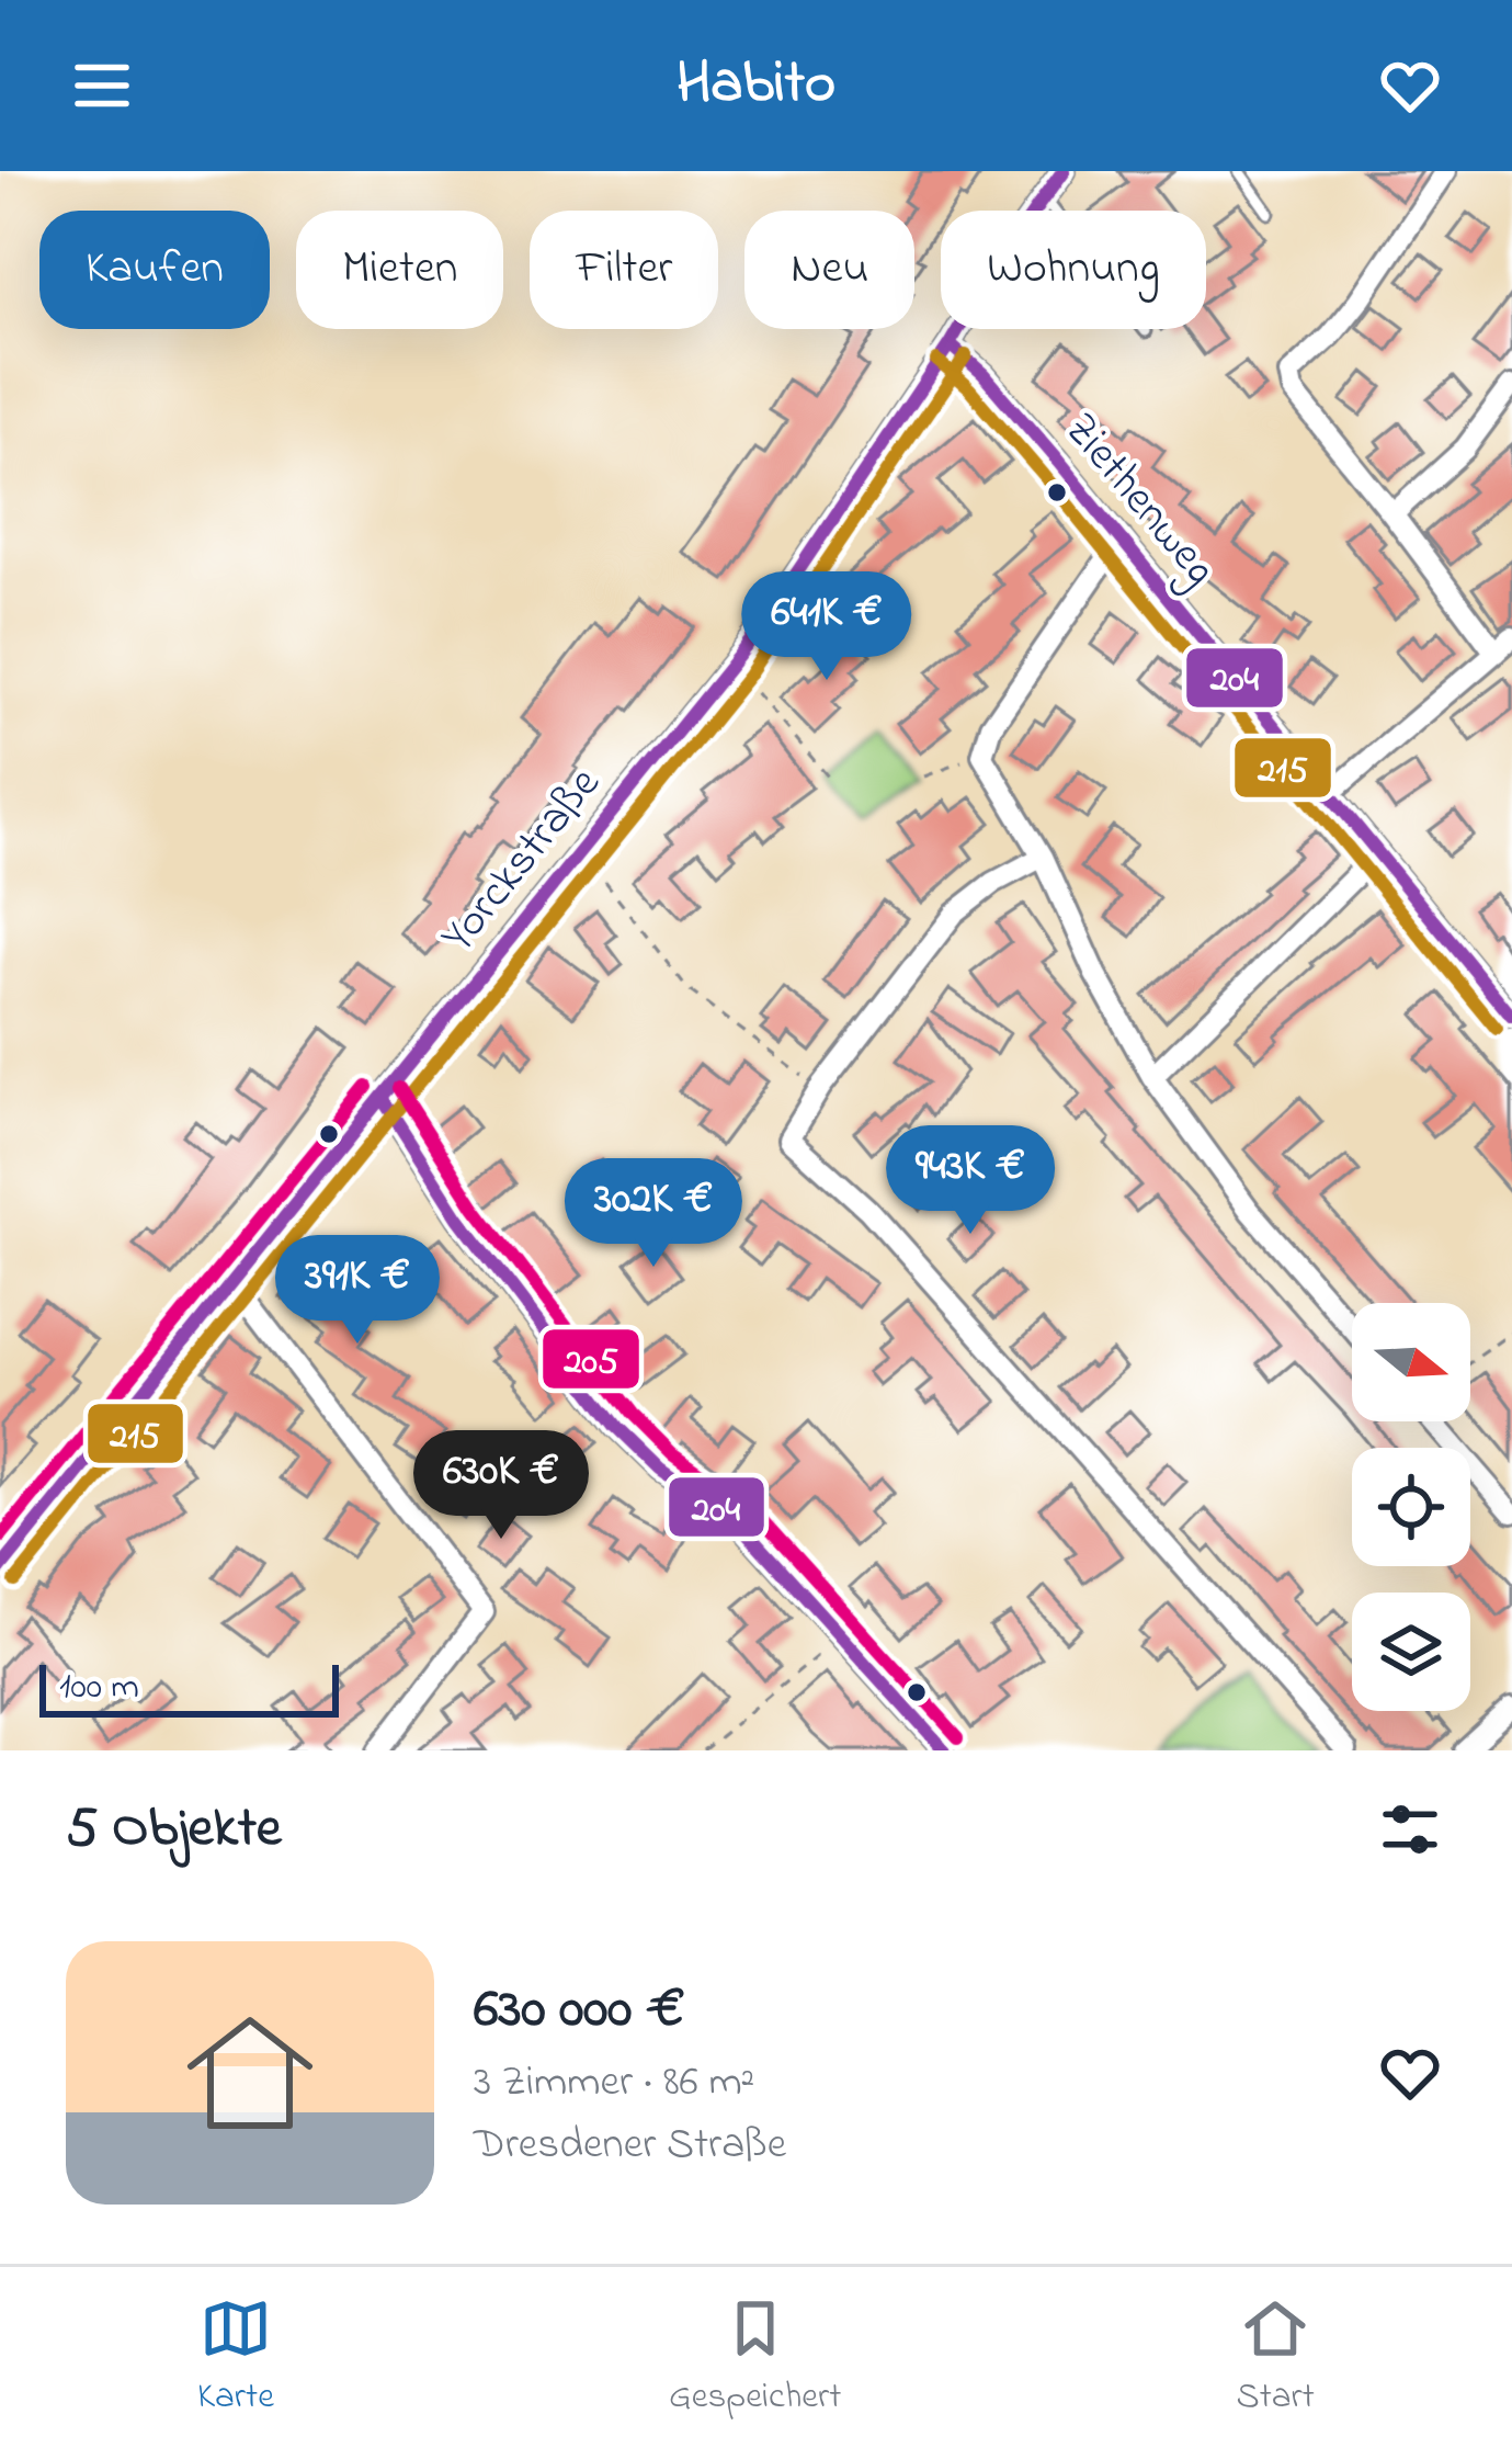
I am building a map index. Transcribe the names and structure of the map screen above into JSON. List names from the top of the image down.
{
  "streets": {
    "street": ["Ziethenweg", "Yorckstraße"]
  },
  "crossings": [
    ["Ziethenweg", "Yorckstraße"]
  ],
  "lines": ["transit line 204", "transit line 215", "transit line 205"],
  "scale_bar": "100 m",
  "north": "right",
  "page": {
    "header": "Habito",
    "chip": [
      "Kaufen",
      "Mieten",
      "Filter",
      "Neu",
      "Wohnung"
    ],
    "price": [
      "641K €",
      "943K €",
      "302K €",
      "391K €",
      "630K €"
    ],
    "scale": "100 m",
    "heading": "5 Objekte",
    "list": [
      {
        "name": "630 000 €",
        "note": "3 Zimmer · 86 m² · Dresdener Straße"
      }
    ],
    "tabs": ["Karte", "Gespeichert", "Start"]
  }
}
